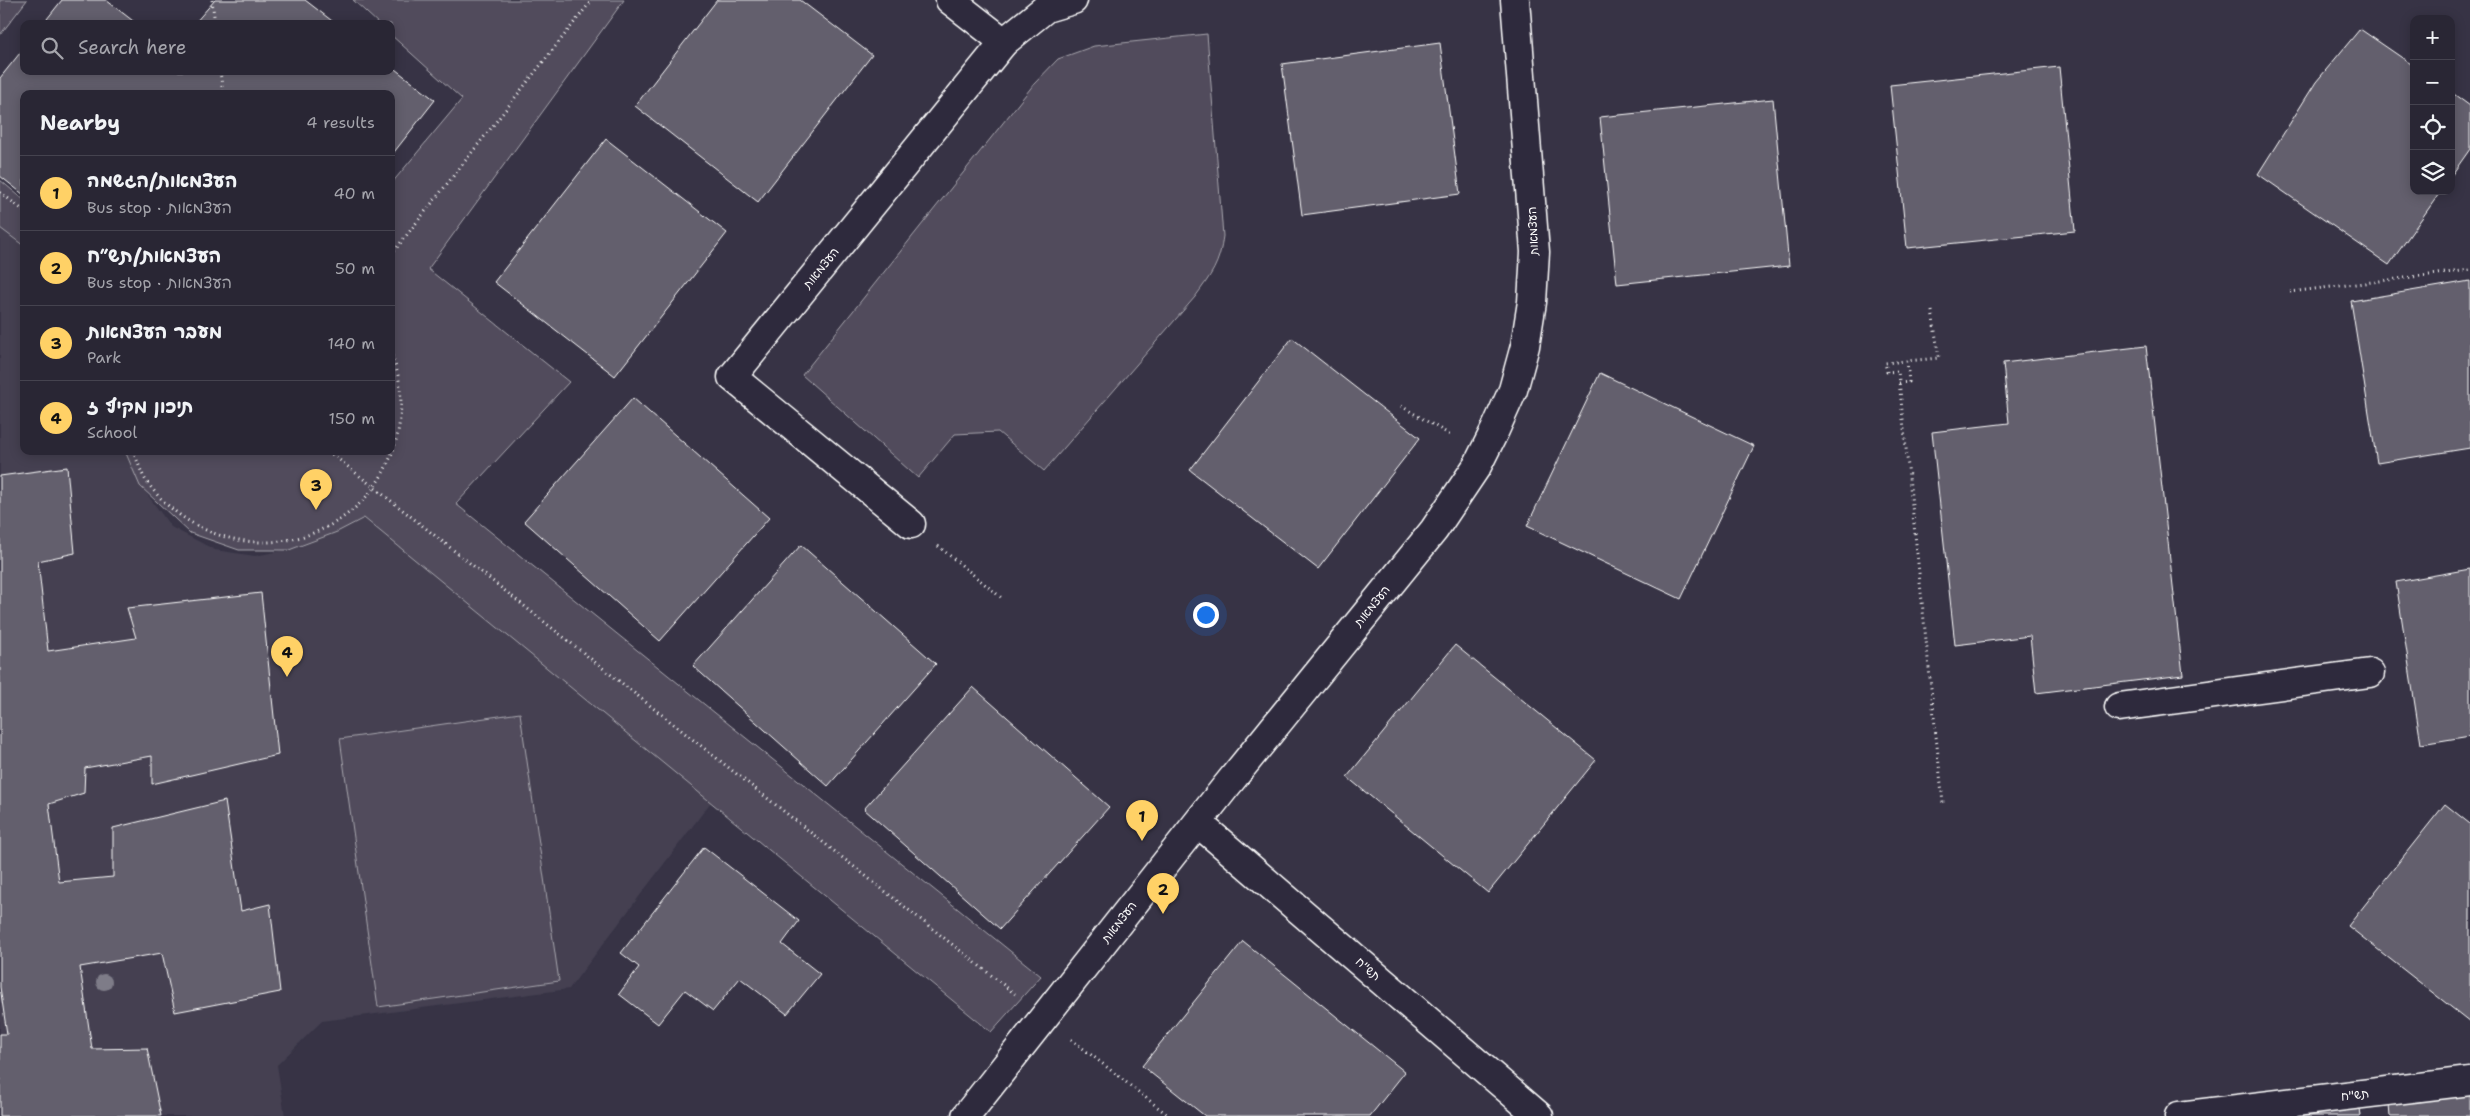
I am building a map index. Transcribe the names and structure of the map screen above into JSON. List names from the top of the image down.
{
  "streets": {
    "street": ["העצמאות", "תש\"ח"]
  },
  "crossings": [
    ["העצמאות", "תש\"ח"]
  ],
  "page": {
    "map_buttons": ["+", "−"],
    "search": "Search here",
    "heading": ["Nearby", "4 results"],
    "list": [
      {
        "mark": "1",
        "name": "העצמאות/הגשמה",
        "note": "Bus stop · העצמאות",
        "value": "40 m"
      },
      {
        "mark": "2",
        "name": "העצמאות/תש״ח",
        "note": "Bus stop · העצמאות",
        "value": "50 m"
      },
      {
        "mark": "3",
        "name": "מעבר העצמאות",
        "note": "Park",
        "value": "140 m"
      },
      {
        "mark": "4",
        "name": "תיכון מקיף ז",
        "note": "School",
        "value": "150 m"
      }
    ],
    "pins": [
      "3",
      "4",
      "1",
      "2"
    ]
  }
}
